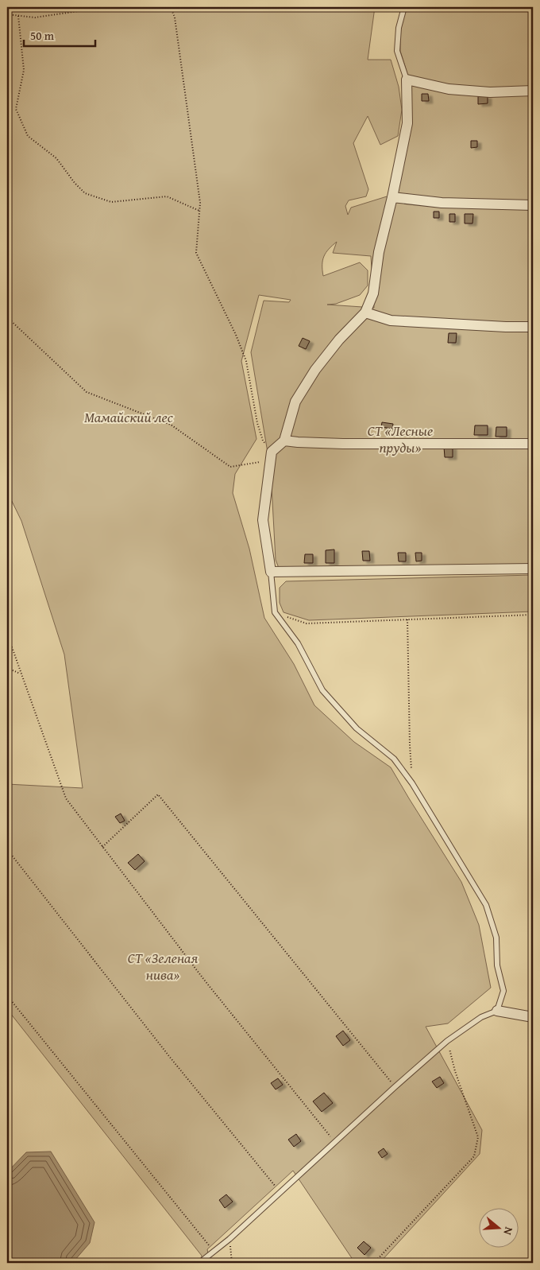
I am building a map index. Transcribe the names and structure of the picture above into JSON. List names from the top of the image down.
{
  "parks": ["Мамайский лес", "СТ «Лесные пруды»", "СТ «Зеленая нива»"],
  "scale_bar": "50 m",
  "north": "right"
}
